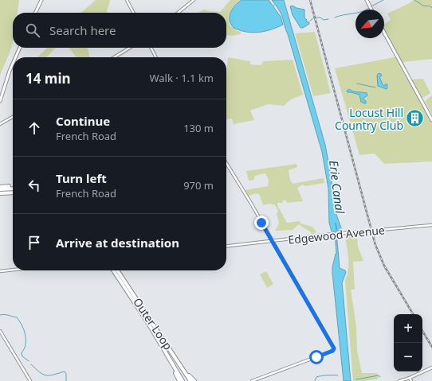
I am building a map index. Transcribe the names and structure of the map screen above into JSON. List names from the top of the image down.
{
  "streets": {
    "highway": ["Outer Loop"],
    "street": ["Edgewood Avenue"]
  },
  "water": ["Erie Canal"],
  "places": {
    "building": ["Locust Hill Country Club"]
  },
  "north": "bottom left",
  "page": {
    "search": "Search here",
    "heading": ["14 min", "Walk · 1.1 km"],
    "list": [
      ["Continue", "French Road", "130 m"],
      ["Turn left", "French Road", "970 m"],
      "Arrive at destination"
    ],
    "map_buttons": ["+", "−"]
  }
}
